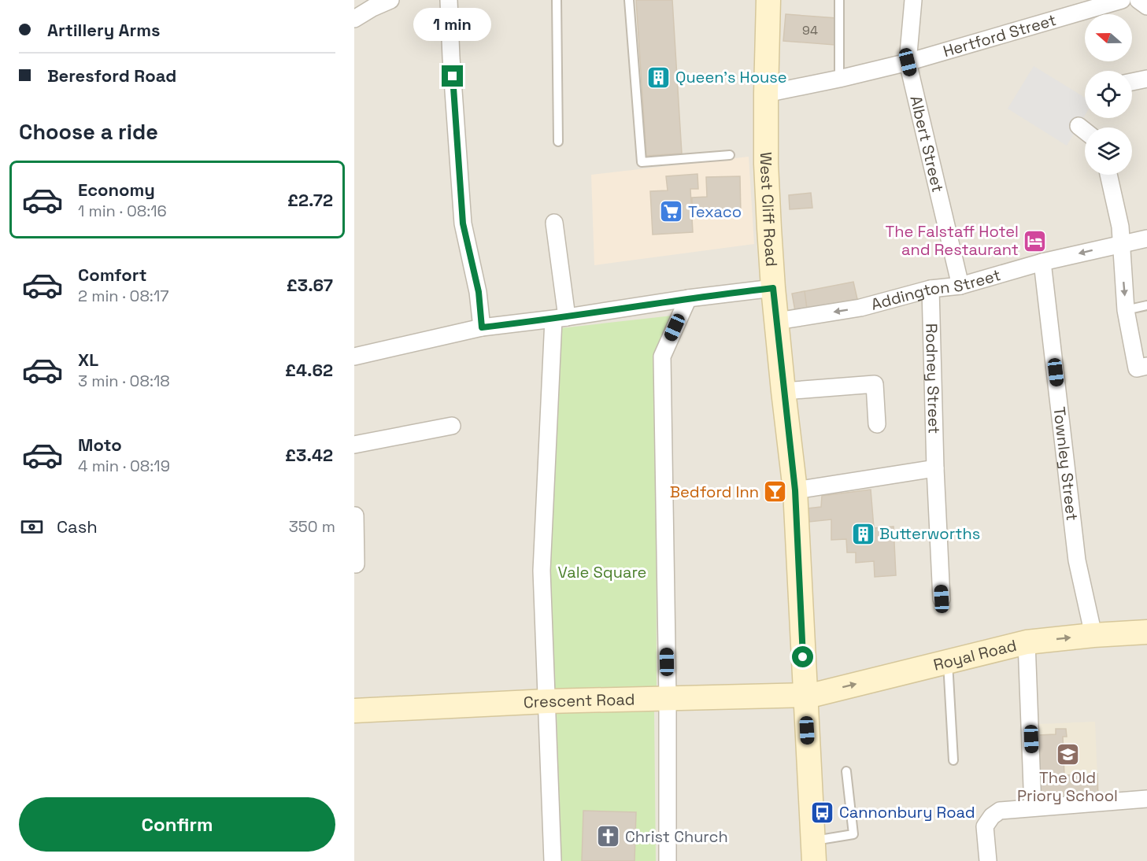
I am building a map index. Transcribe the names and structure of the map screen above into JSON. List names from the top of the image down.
{
  "streets": {
    "street": [
      "Hertford Street",
      "Albert Street",
      "West Cliff Road",
      "Addington Street",
      "Rodney Street",
      "Townley Street",
      "Royal Road",
      "Crescent Road"
    ]
  },
  "crossings": [
    ["Hertford Street", "Albert Street"],
    ["Hertford Street", "West Cliff Road"],
    ["Albert Street", "Addington Street"],
    ["West Cliff Road", "Addington Street"],
    ["West Cliff Road", "Royal Road"],
    ["West Cliff Road", "Crescent Road"],
    ["Addington Street", "Rodney Street"],
    ["Addington Street", "Townley Street"],
    ["Townley Street", "Royal Road"],
    ["Royal Road", "Crescent Road"]
  ],
  "one_way": ["Addington Street"],
  "parks": ["Vale Square"],
  "places": {
    "building": ["Queen's House", "Butterworths"],
    "supermarket": ["Texaco"],
    "hotel": ["The Falstaff Hotel and Restaurant"],
    "bar": ["Bedford Inn"],
    "school or university": ["The Old Priory School"],
    "bus stop": ["Cannonbury Road"],
    "church": ["Christ Church"]
  },
  "house_numbers": ["94"],
  "north": "left",
  "page": {
    "banner": ["Artillery Arms", "Beresford Road"],
    "bubble": "1 min",
    "heading": "Choose a ride",
    "list": [
      {
        "name": "Economy",
        "note": "1 min · 08:16",
        "value": "£2.72"
      },
      {
        "name": "Comfort",
        "note": "2 min · 08:17",
        "value": "£3.67"
      },
      {
        "name": "XL",
        "note": "3 min · 08:18",
        "value": "£4.62"
      },
      {
        "name": "Moto",
        "note": "4 min · 08:19",
        "value": "£3.42"
      }
    ],
    "pay": ["Cash", "350 m"],
    "buttons": "Confirm"
  }
}
